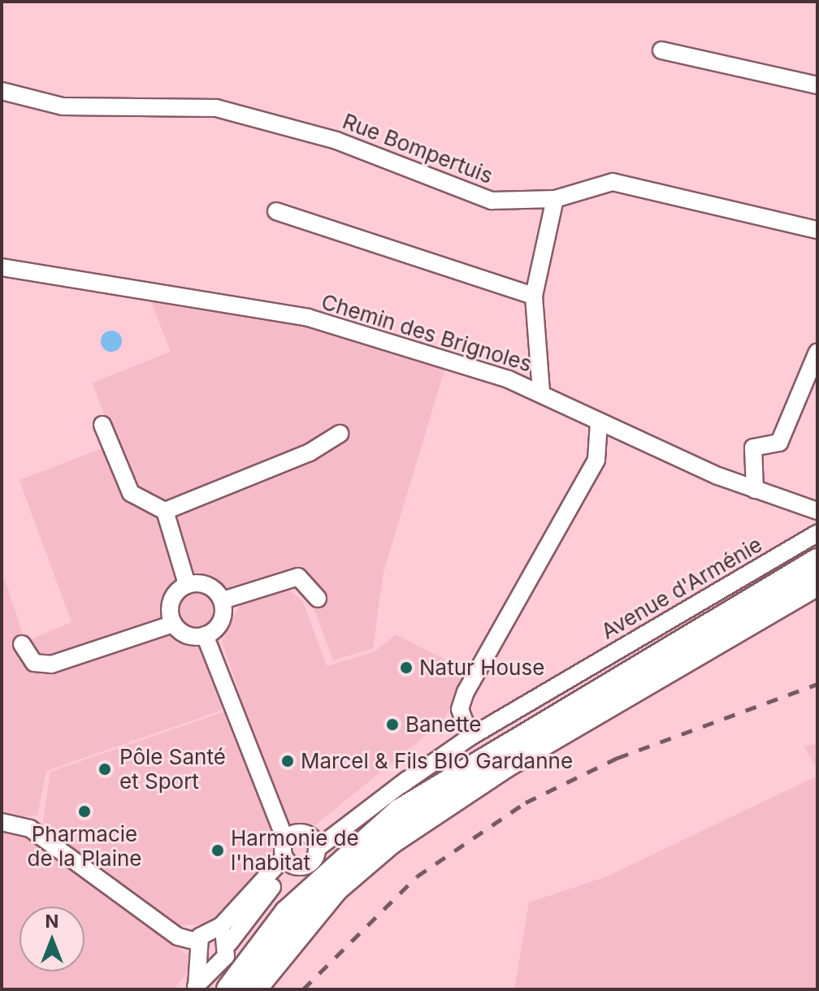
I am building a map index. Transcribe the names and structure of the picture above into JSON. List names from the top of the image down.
{
  "streets": {
    "street": ["Rue Bompertuis", "Chemin des Brignoles", "Avenue d'Arménie"]
  },
  "places": [
    "Natur House",
    "Banette",
    "Marcel & Fils BIO Gardanne",
    "Pôle Santé et Sport",
    "Pharmacie de la Plaine",
    "Harmonie de l'habitat"
  ],
  "north": "top"
}
